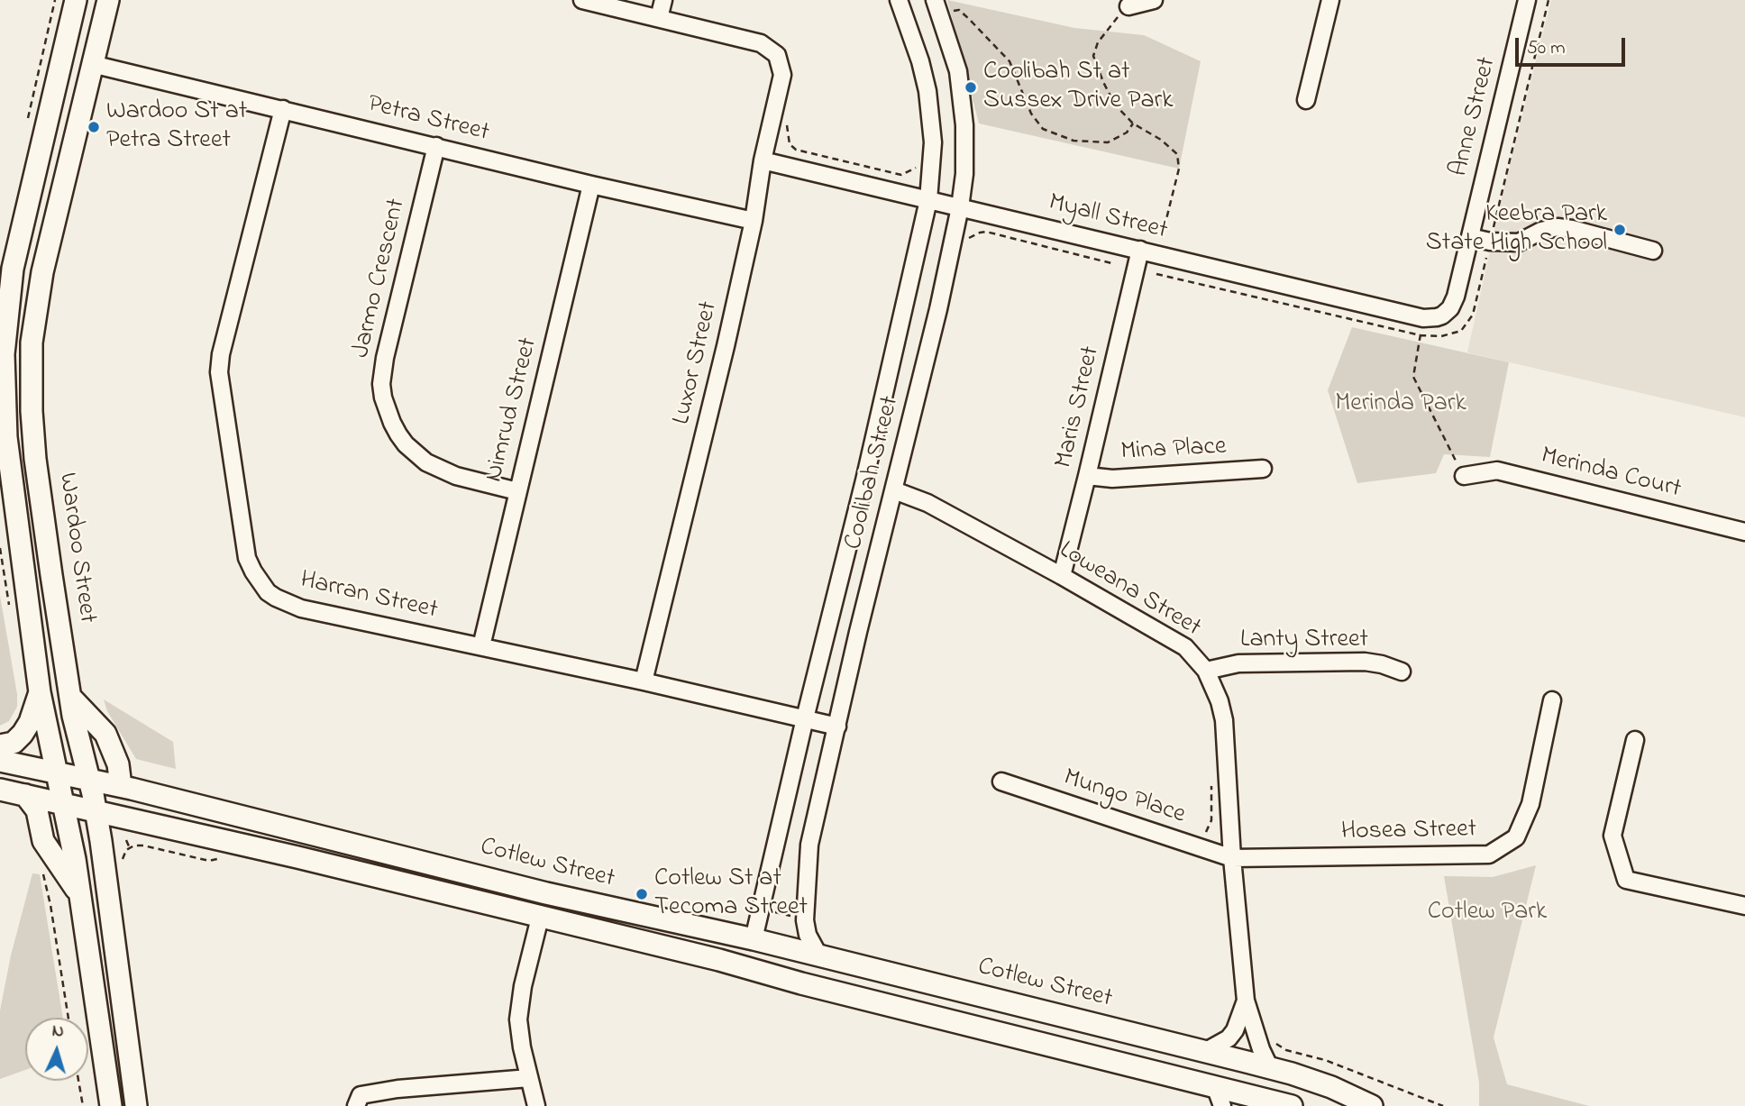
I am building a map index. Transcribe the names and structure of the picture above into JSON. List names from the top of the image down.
{
  "streets": {
    "main road": ["Wardoo Street", "Cotlew Street"],
    "street": [
      "Anne Street",
      "Petra Street",
      "Myall Street",
      "Jarmo Crescent",
      "Luxor Street",
      "Maris Street",
      "Nimrud Street",
      "Mina Place",
      "Coolibah Street",
      "Merinda Court",
      "Loweana Street",
      "Harran Street",
      "Lanty Street",
      "Mungo Place",
      "Hosea Street"
    ]
  },
  "crossings": [
    ["Anne Street", "Myall Street"],
    ["Petra Street", "Jarmo Crescent"],
    ["Petra Street", "Luxor Street"],
    ["Petra Street", "Nimrud Street"],
    ["Petra Street", "Wardoo Street"],
    ["Petra Street", "Harran Street"],
    ["Myall Street", "Luxor Street"],
    ["Myall Street", "Maris Street"],
    ["Myall Street", "Coolibah Street"],
    ["Jarmo Crescent", "Nimrud Street"],
    ["Luxor Street", "Harran Street"],
    ["Maris Street", "Mina Place"],
    ["Maris Street", "Loweana Street"],
    ["Nimrud Street", "Harran Street"],
    ["Coolibah Street", "Loweana Street"],
    ["Coolibah Street", "Harran Street"],
    ["Coolibah Street", "Cotlew Street"],
    ["Wardoo Street", "Cotlew Street"],
    ["Loweana Street", "Lanty Street"],
    ["Loweana Street", "Mungo Place"],
    ["Loweana Street", "Hosea Street"],
    ["Loweana Street", "Cotlew Street"],
    ["Mungo Place", "Hosea Street"]
  ],
  "parks": ["Merinda Park", "Cotlew Park"],
  "places": [
    "Coolibah St at Sussex Drive Park",
    "Wardoo St at Petra Street",
    "Keebra Park State High School",
    "Cotlew St at Tecoma Street"
  ],
  "scale_bar": "50 m",
  "north": "top"
}
